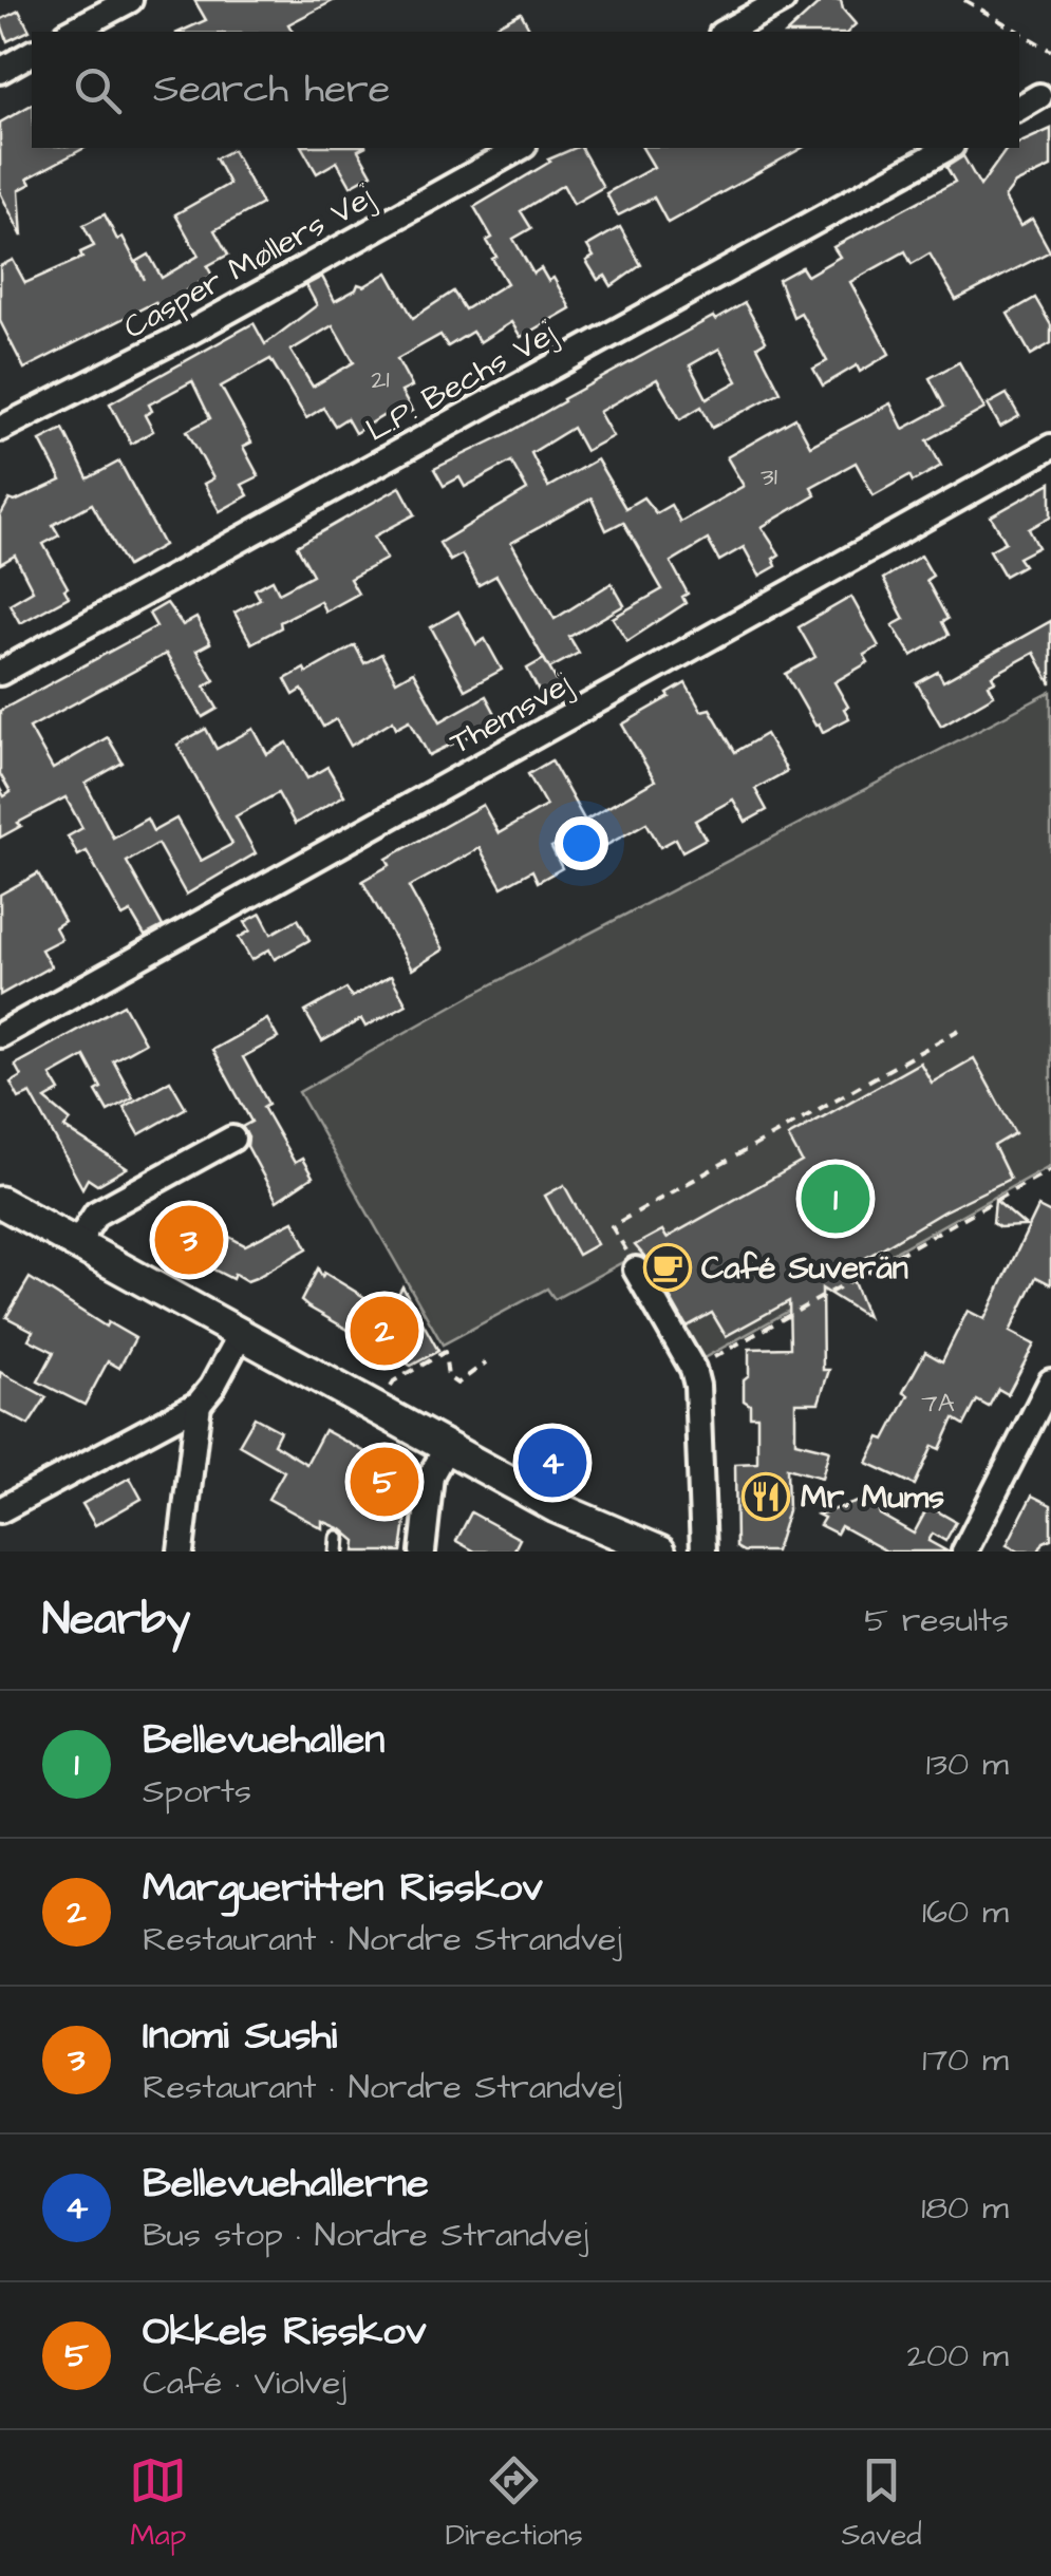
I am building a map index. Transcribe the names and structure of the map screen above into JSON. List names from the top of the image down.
{
  "streets": {
    "street": ["Casper Møllers Vej", "L.P. Bechs Vej", "Themsvej"]
  },
  "places": {
    "cafe": ["Café Suverän"],
    "restaurant": ["Mr. Mums"]
  },
  "house_numbers": ["21", "31", "7A"],
  "page": {
    "search": "Search here",
    "pins": [
      "1",
      "3",
      "2",
      "4",
      "5"
    ],
    "heading": ["Nearby", "5 results"],
    "list": [
      {
        "mark": "1",
        "name": "Bellevuehallen",
        "note": "Sports",
        "value": "130 m"
      },
      {
        "mark": "2",
        "name": "Margueritten Risskov",
        "note": "Restaurant · Nordre Strandvej",
        "value": "160 m"
      },
      {
        "mark": "3",
        "name": "Inomi Sushi",
        "note": "Restaurant · Nordre Strandvej",
        "value": "170 m"
      },
      {
        "mark": "4",
        "name": "Bellevuehallerne",
        "note": "Bus stop · Nordre Strandvej",
        "value": "180 m"
      },
      {
        "mark": "5",
        "name": "Okkels Risskov",
        "note": "Café · Violvej",
        "value": "200 m"
      }
    ],
    "nav": ["Map", "Directions", "Saved"]
  }
}
